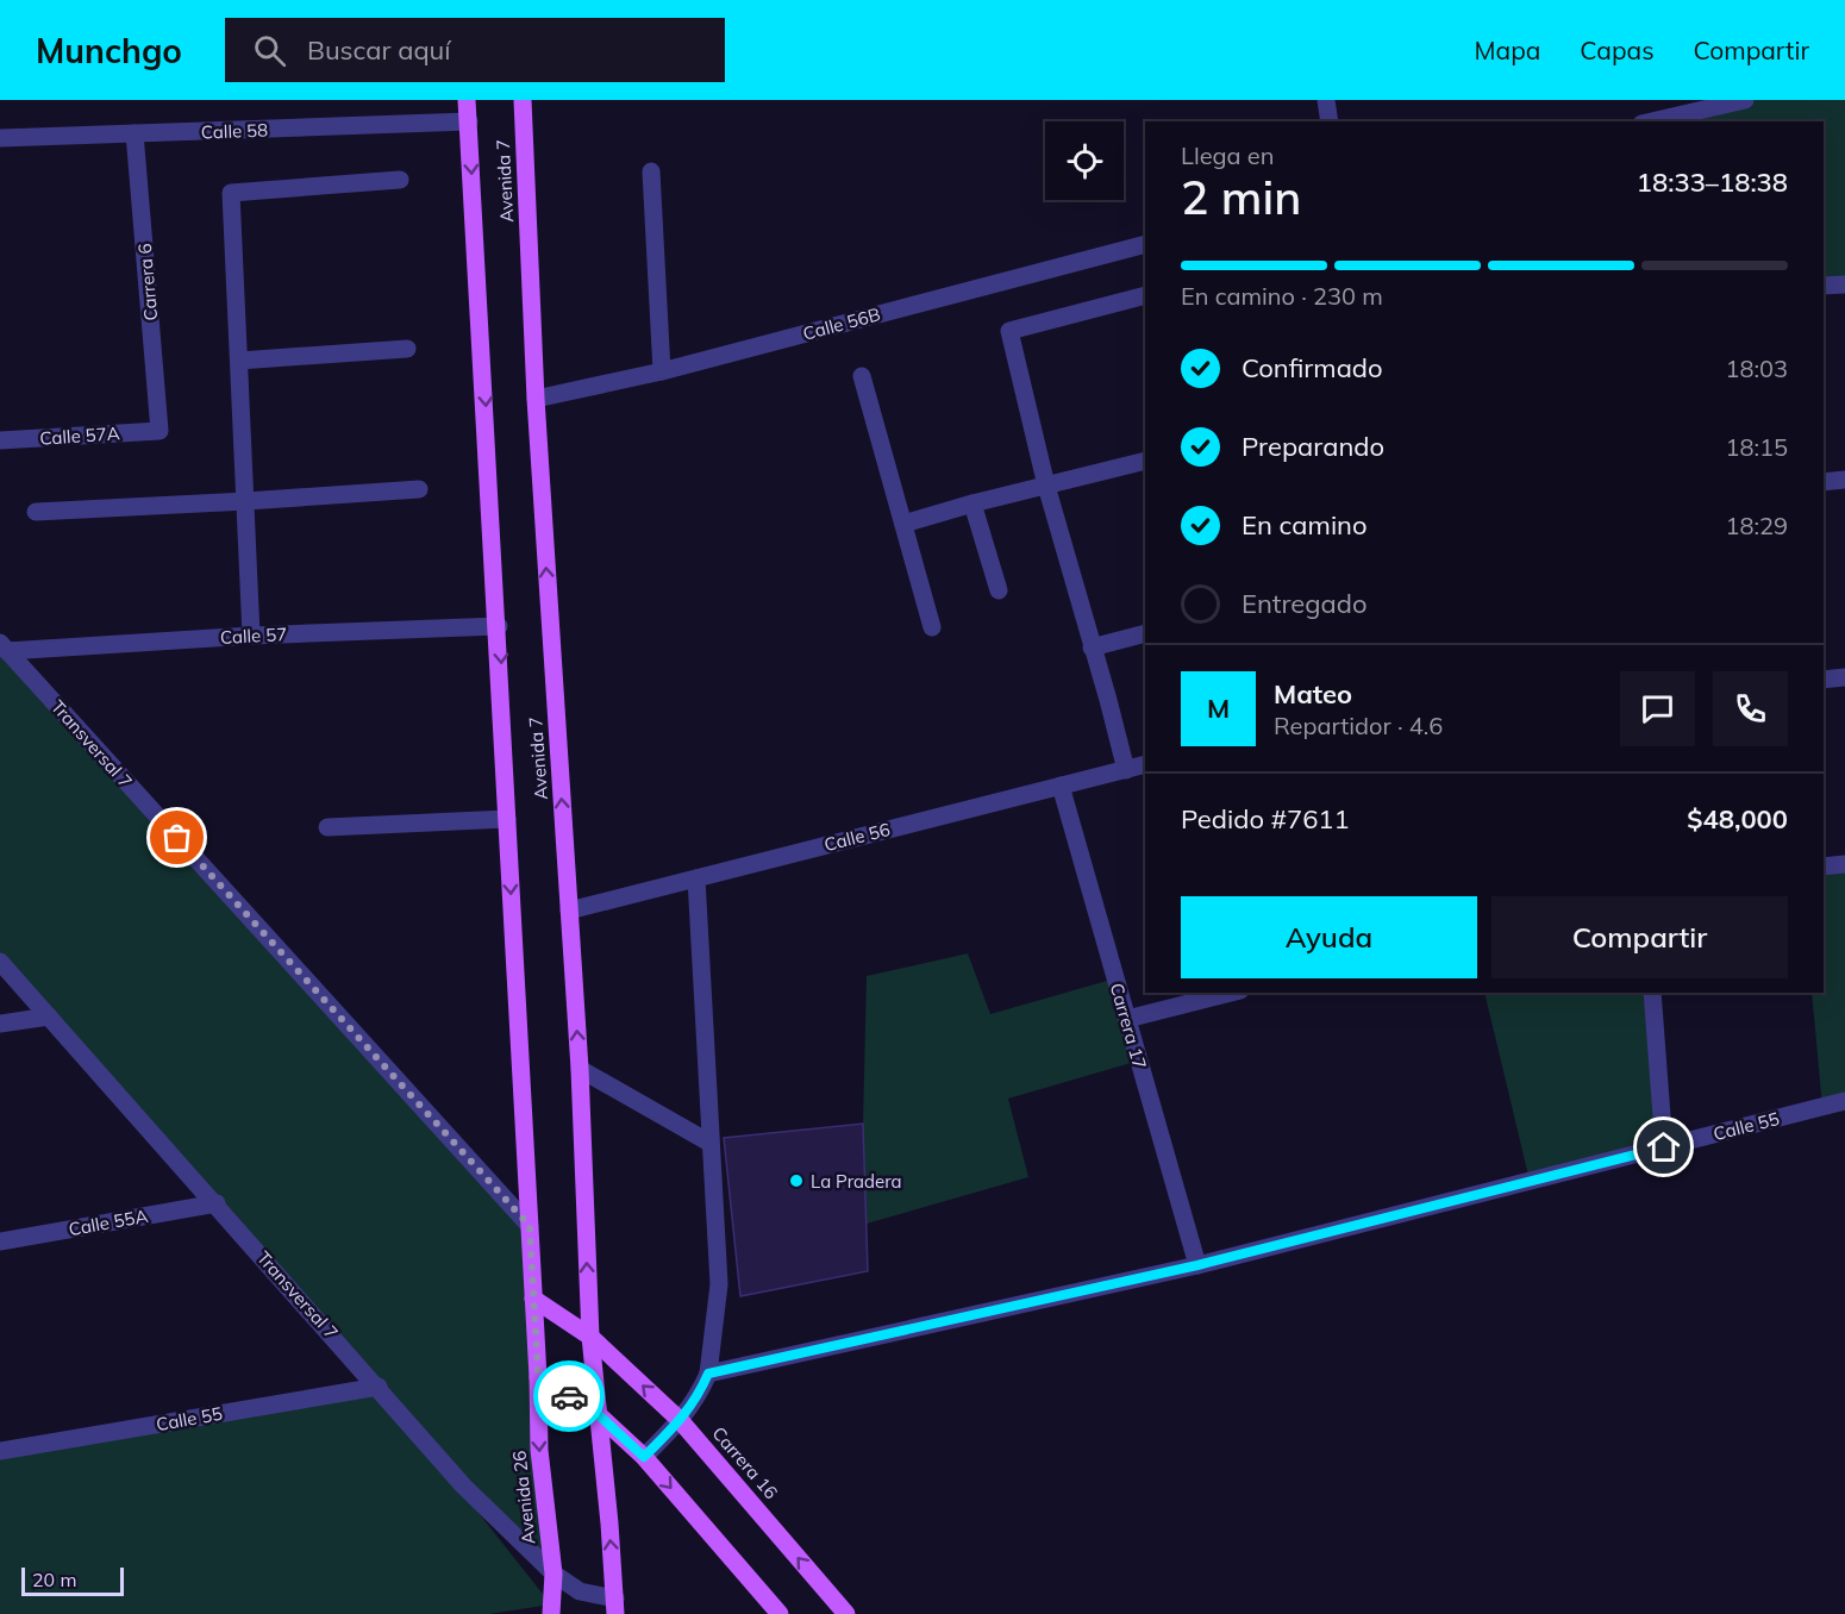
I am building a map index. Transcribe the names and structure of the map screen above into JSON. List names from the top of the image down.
{
  "streets": {
    "main road": ["Avenida 7", "Carrera 16", "Avenida 26"],
    "street": [
      "Calle 58",
      "Carrera 6",
      "Calle 56B",
      "Calle 57A",
      "Calle 57",
      "Transversal 7",
      "Calle 56",
      "Carrera 17",
      "Calle 55",
      "Calle 55A"
    ]
  },
  "crossings": [
    ["Calle 58", "Avenida 7"],
    ["Calle 58", "Carrera 6"],
    ["Avenida 7", "Calle 56B"],
    ["Avenida 7", "Calle 57"],
    ["Avenida 7", "Transversal 7"],
    ["Avenida 7", "Calle 56"],
    ["Avenida 7", "Carrera 16"],
    ["Avenida 7", "Avenida 26"],
    ["Carrera 6", "Calle 57A"],
    ["Calle 57", "Transversal 7"],
    ["Transversal 7", "Calle 55"],
    ["Transversal 7", "Calle 55A"],
    ["Transversal 7", "Avenida 26"],
    ["Calle 56", "Carrera 17"],
    ["Carrera 17", "Calle 55"]
  ],
  "places": ["La Pradera"],
  "scale_bar": "20 m",
  "page": {
    "header": "Munchgo",
    "search": "Buscar aquí",
    "nav": ["Mapa", "Capas", "Compartir"],
    "heading": ["2 min", "Llega en", "18:33–18:38"],
    "panel": [
      "Mateo",
      "Repartidor · 4.6",
      "Pedido #7611",
      "$48,000"
    ],
    "bar": "En camino · 230 m",
    "list": [
      ["Confirmado", "18:03"],
      ["Preparando", "18:15"],
      ["En camino", "18:29"],
      "Entregado"
    ],
    "round": "M",
    "buttons": ["Ayuda", "Compartir"],
    "scale": "20 m"
  }
}
